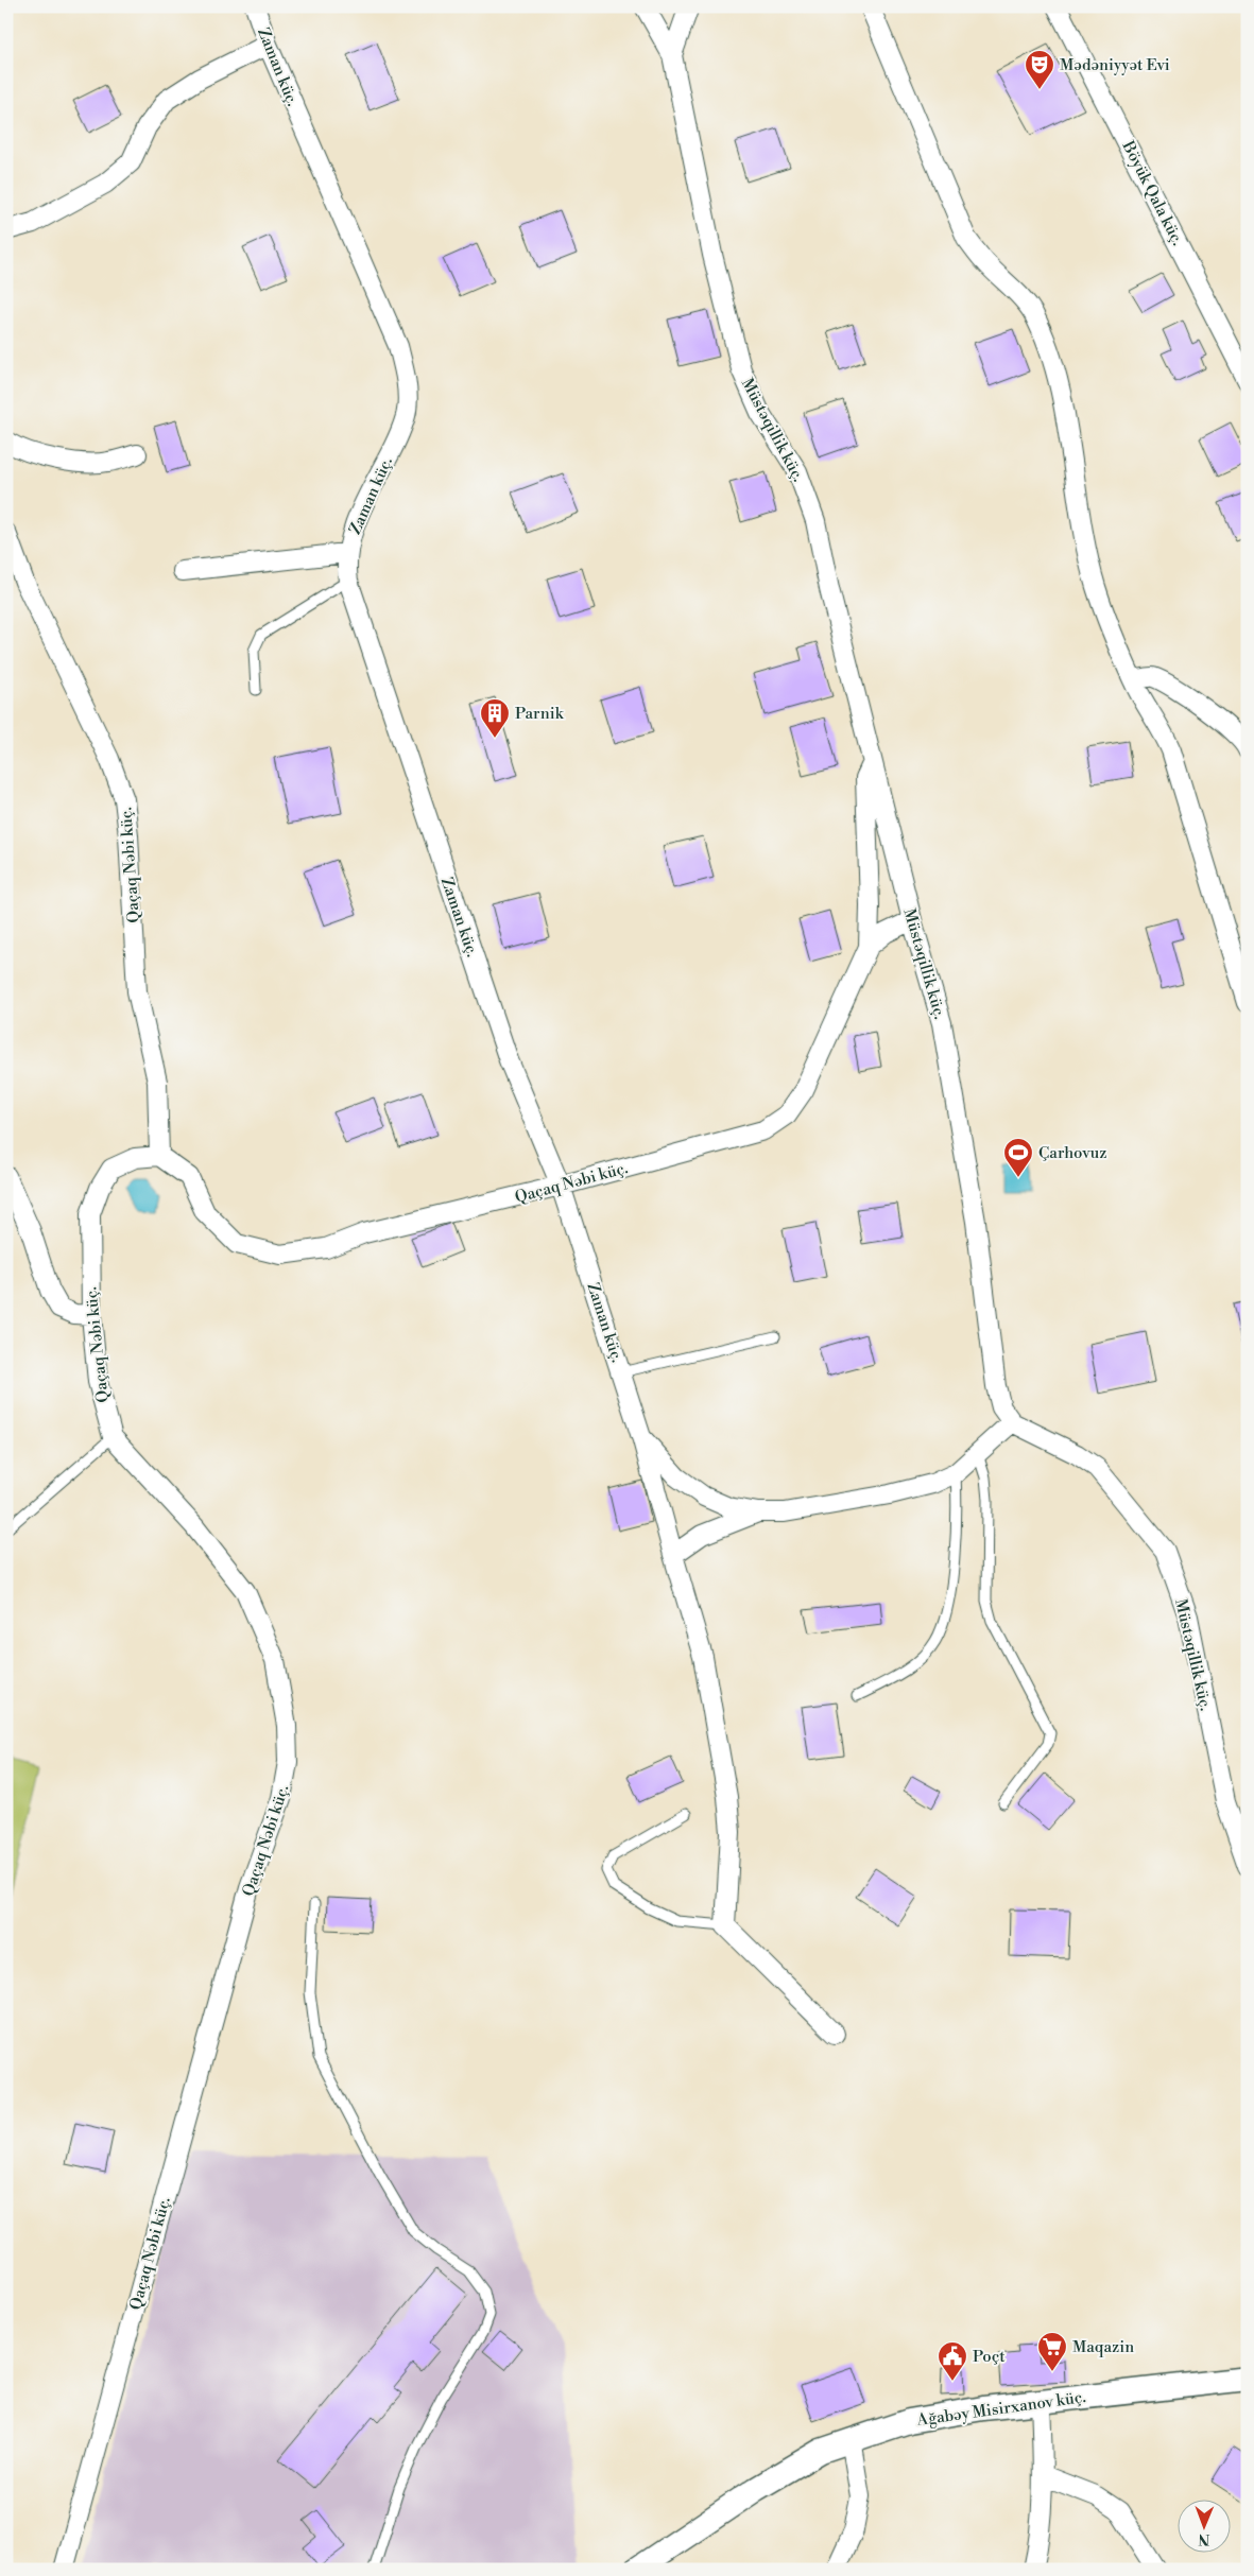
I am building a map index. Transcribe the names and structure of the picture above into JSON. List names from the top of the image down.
{
  "streets": {
    "street": [
      "Zaman küç.",
      "Böyük Qala küç.",
      "Müstəqillik küç.",
      "Qaçaq Nəbi küç.",
      "Ağabəy Misirxanov küç."
    ]
  },
  "crossings": [
    ["Zaman küç.", "Müstəqillik küç."],
    ["Zaman küç.", "Qaçaq Nəbi küç."],
    ["Müstəqillik küç.", "Qaçaq Nəbi küç."]
  ],
  "places": {
    "theatre": ["Mədəniyyət Evi"],
    "building": ["Parnik"],
    "sports": ["Çarhovuz"],
    "supermarket": ["Maqazin"],
    "public building": ["Poçt"]
  },
  "north": "bottom"
}
